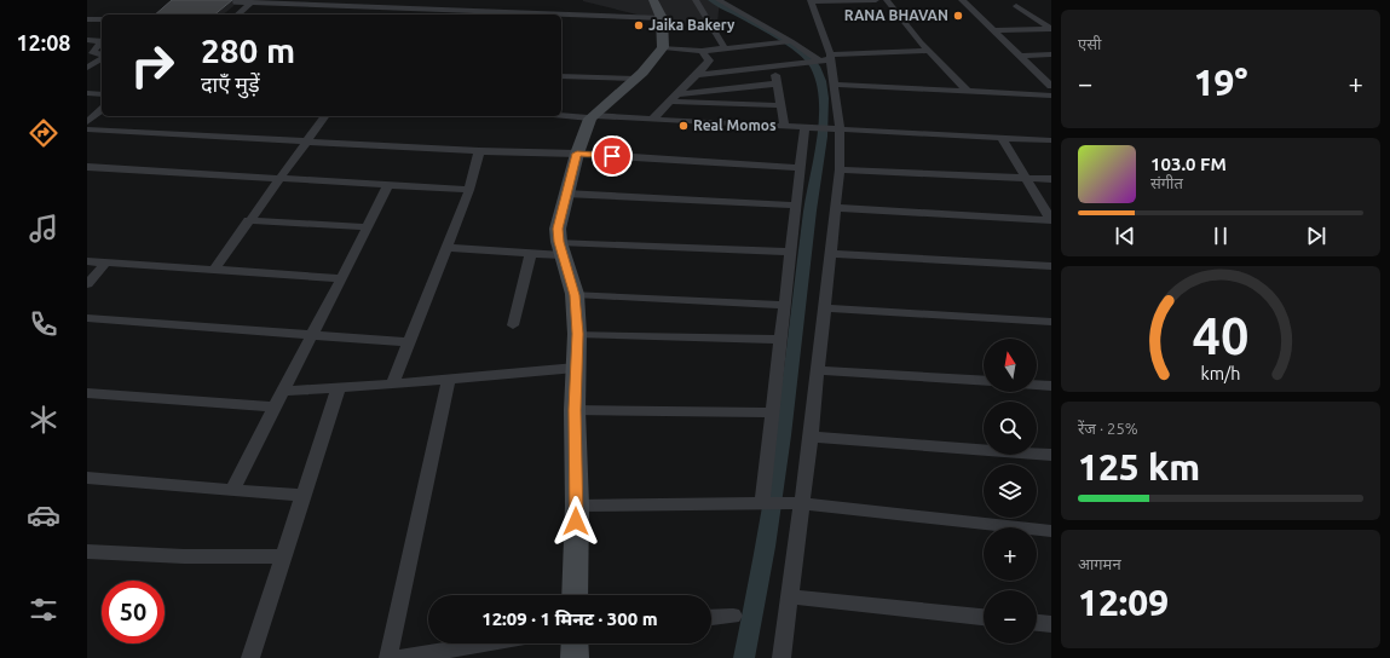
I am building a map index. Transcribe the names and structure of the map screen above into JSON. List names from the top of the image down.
{
  "places": ["RANA BHAVAN", "Jaika Bakery", "Real Momos"],
  "north": "top",
  "page": {
    "tabs": "12:08",
    "tile": [
      "एसी",
      ["रेंज · 25%", "125 km"],
      ["आगमन", "12:09"]
    ],
    "turn": ["280 m", "दाएँ मुड़ें"],
    "heat": ["−", "19°", "+"],
    "song": ["103.0 FM", "संगीत"],
    "map_buttons": ["+", "−"],
    "limit": "50",
    "trip": "12:09 · 1 मिनट · 300 m",
    "gauge": ["40", "km/h"]
  }
}
